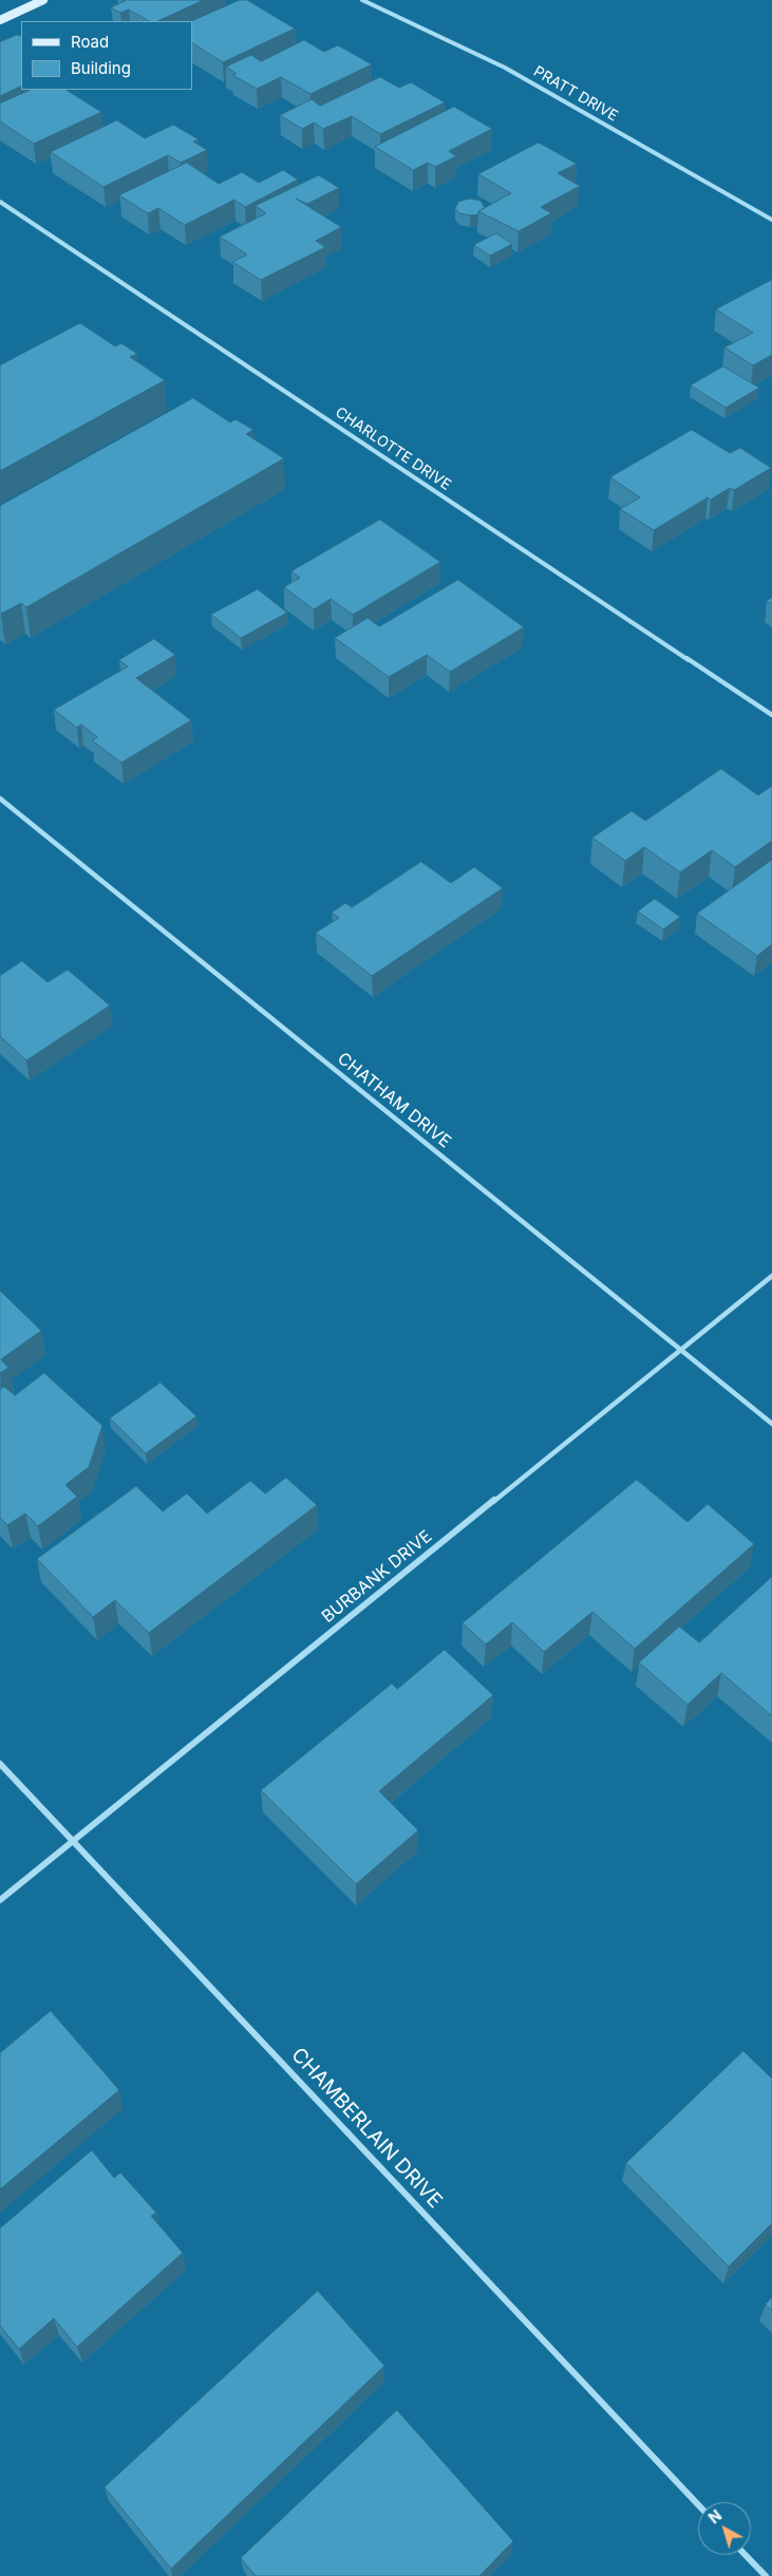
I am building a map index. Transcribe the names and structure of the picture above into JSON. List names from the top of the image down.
{
  "streets": {
    "street": [
      "PRATT DRIVE",
      "CHARLOTTE DRIVE",
      "CHATHAM DRIVE",
      "BURBANK DRIVE",
      "CHAMBERLAIN DRIVE"
    ]
  },
  "crossings": [
    ["CHATHAM DRIVE", "BURBANK DRIVE"],
    ["BURBANK DRIVE", "CHAMBERLAIN DRIVE"]
  ],
  "legend": ["Road", "Building"],
  "north": "top left"
}
